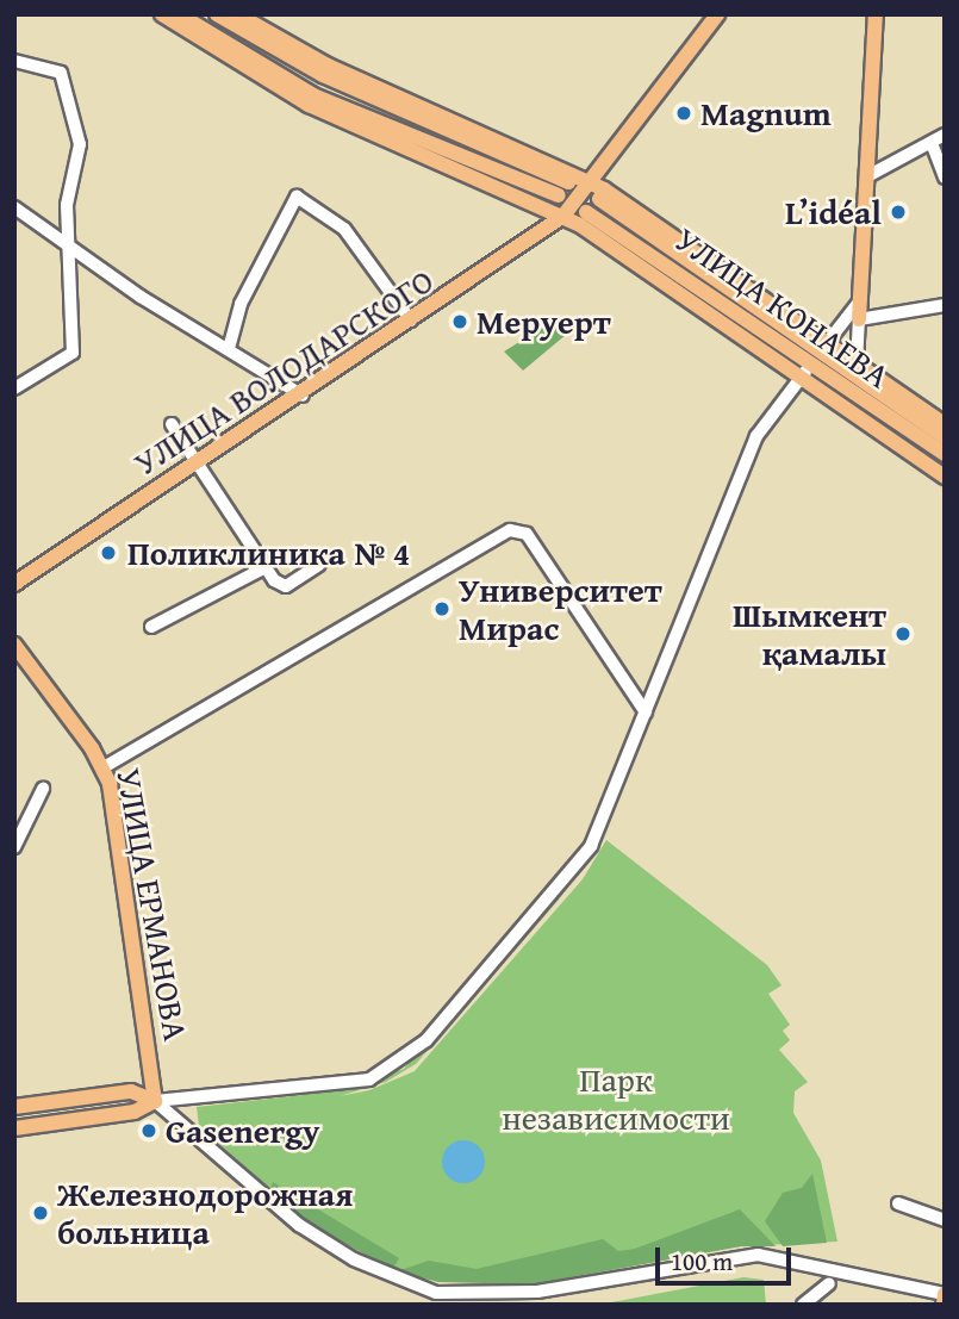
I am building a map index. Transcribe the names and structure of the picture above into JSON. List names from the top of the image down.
{
  "streets": {
    "main road": ["УЛИЦА КОНАЕВА", "УЛИЦА ВОЛОДАРСКОГО", "УЛИЦА ЕРМАНОВА"]
  },
  "crossings": [
    ["УЛИЦА КОНАЕВА", "УЛИЦА ВОЛОДАРСКОГО"]
  ],
  "parks": ["Парк независимости"],
  "places": [
    "Magnum",
    "L’idéal",
    "Меруерт",
    "Поликлиника № 4",
    "Университет Мирас",
    "Шымкент қамалы",
    "Gasenergy",
    "Железнодорожная больница"
  ],
  "scale_bar": "100 m"
}
